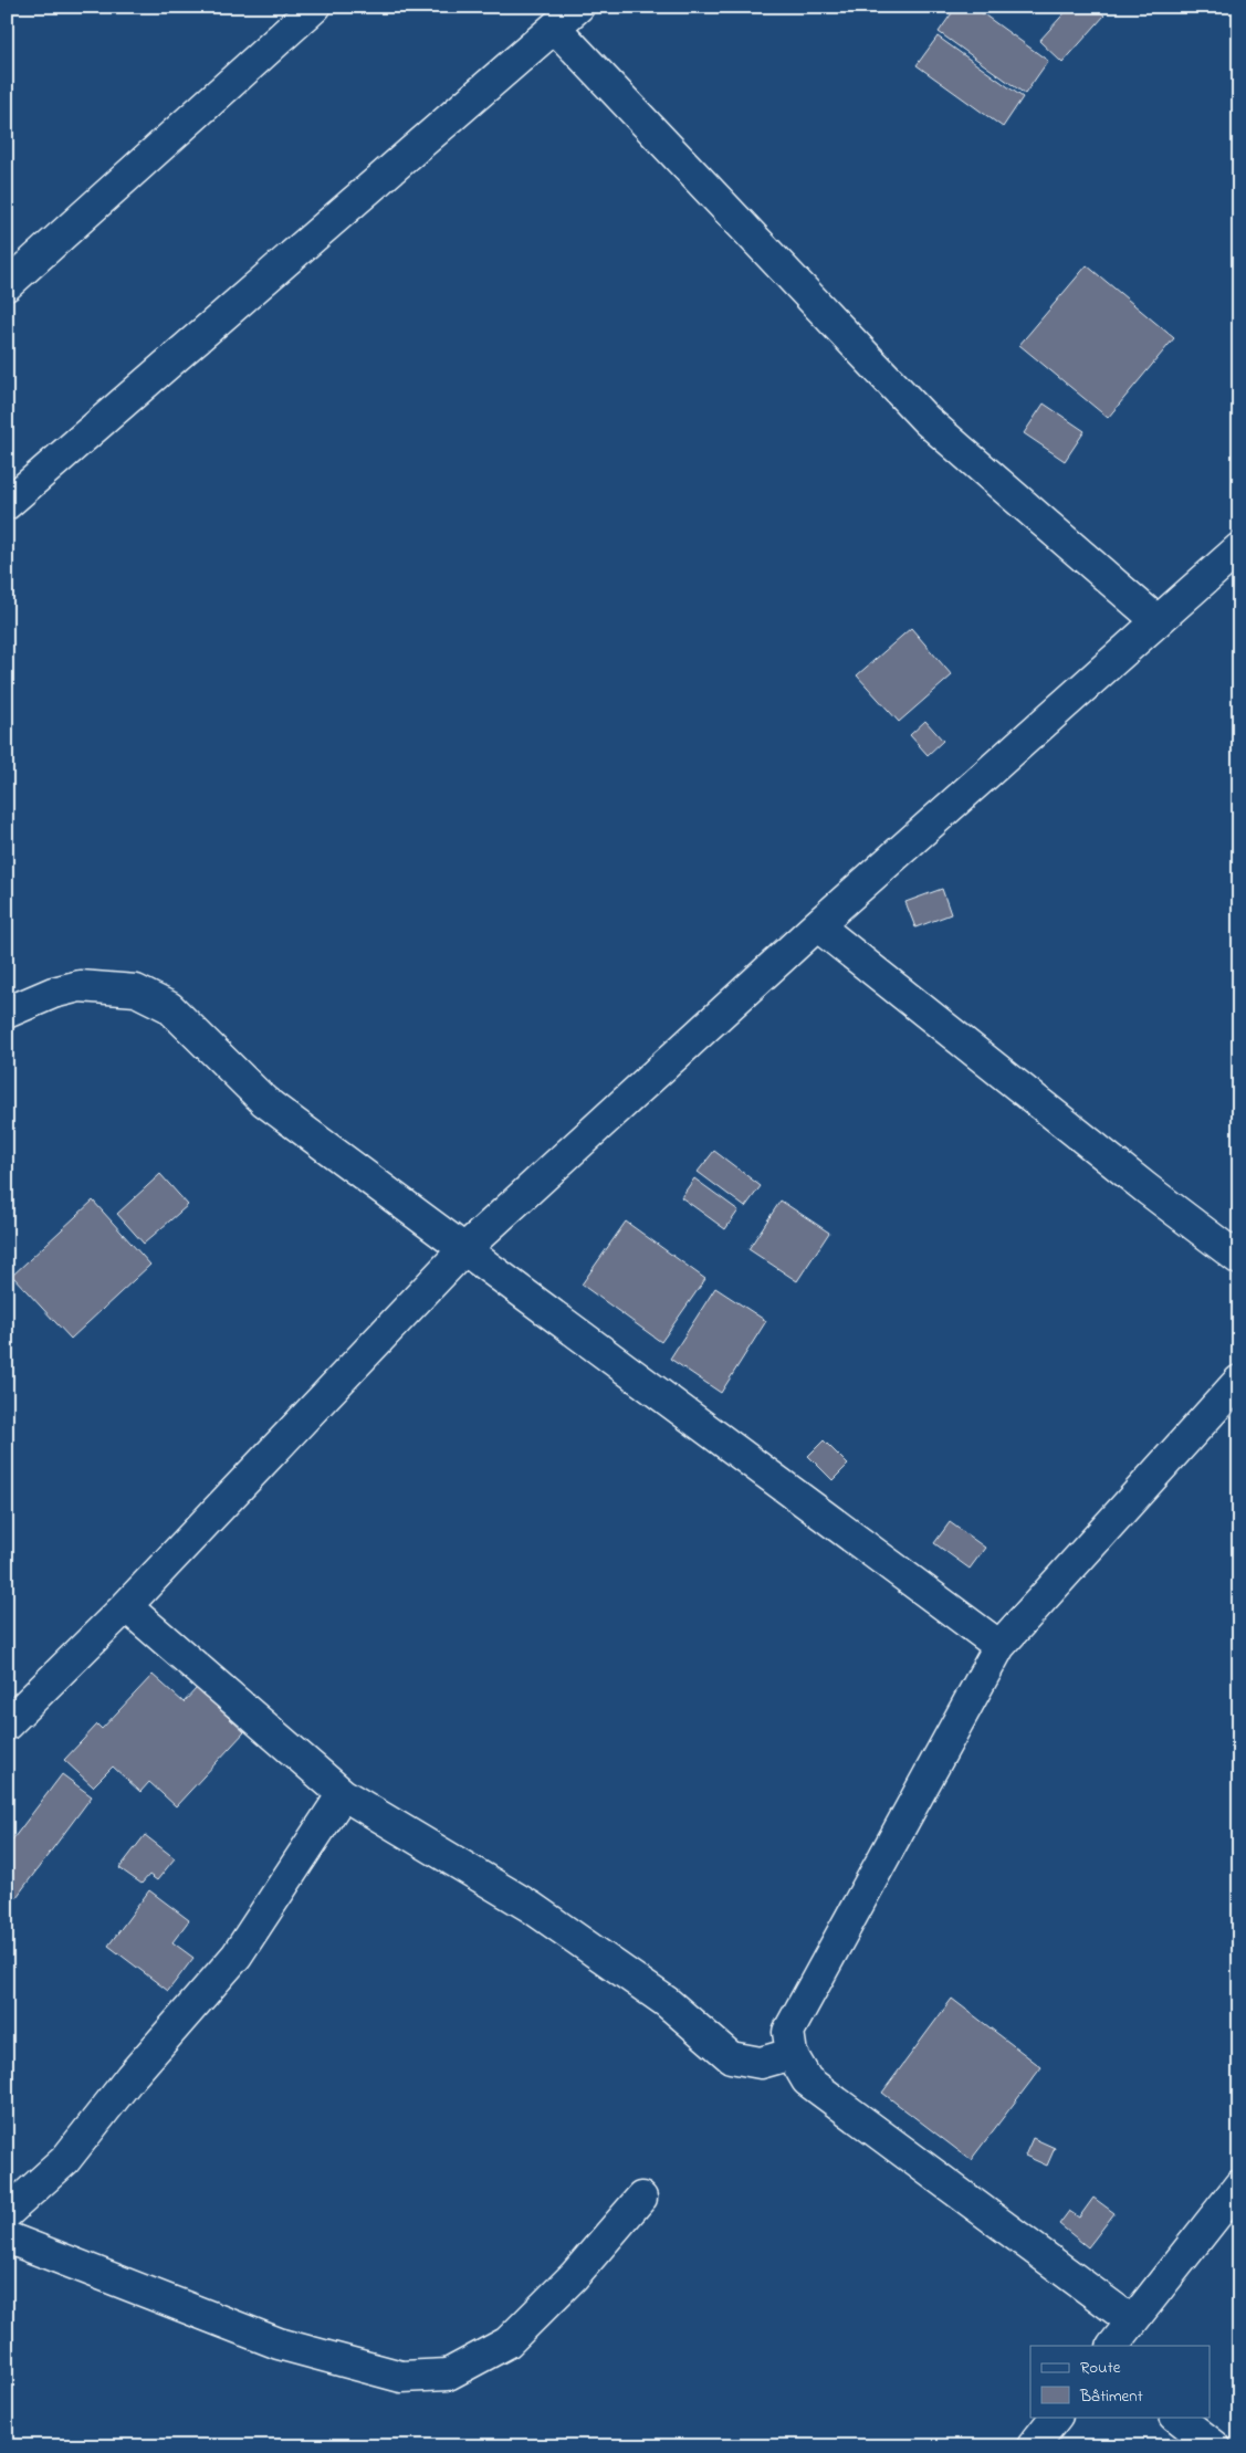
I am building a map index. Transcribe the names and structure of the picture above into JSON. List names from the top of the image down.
{
  "legend": ["Route", "Bâtiment"]
}
